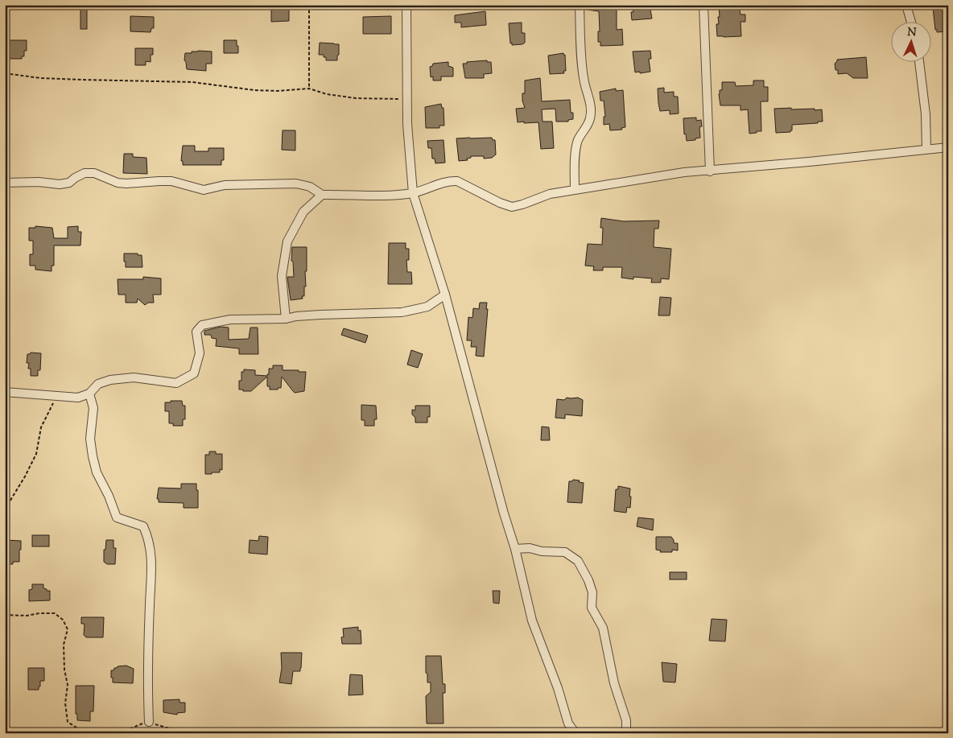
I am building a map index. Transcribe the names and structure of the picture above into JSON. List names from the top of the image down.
{
  "north": "top"
}
